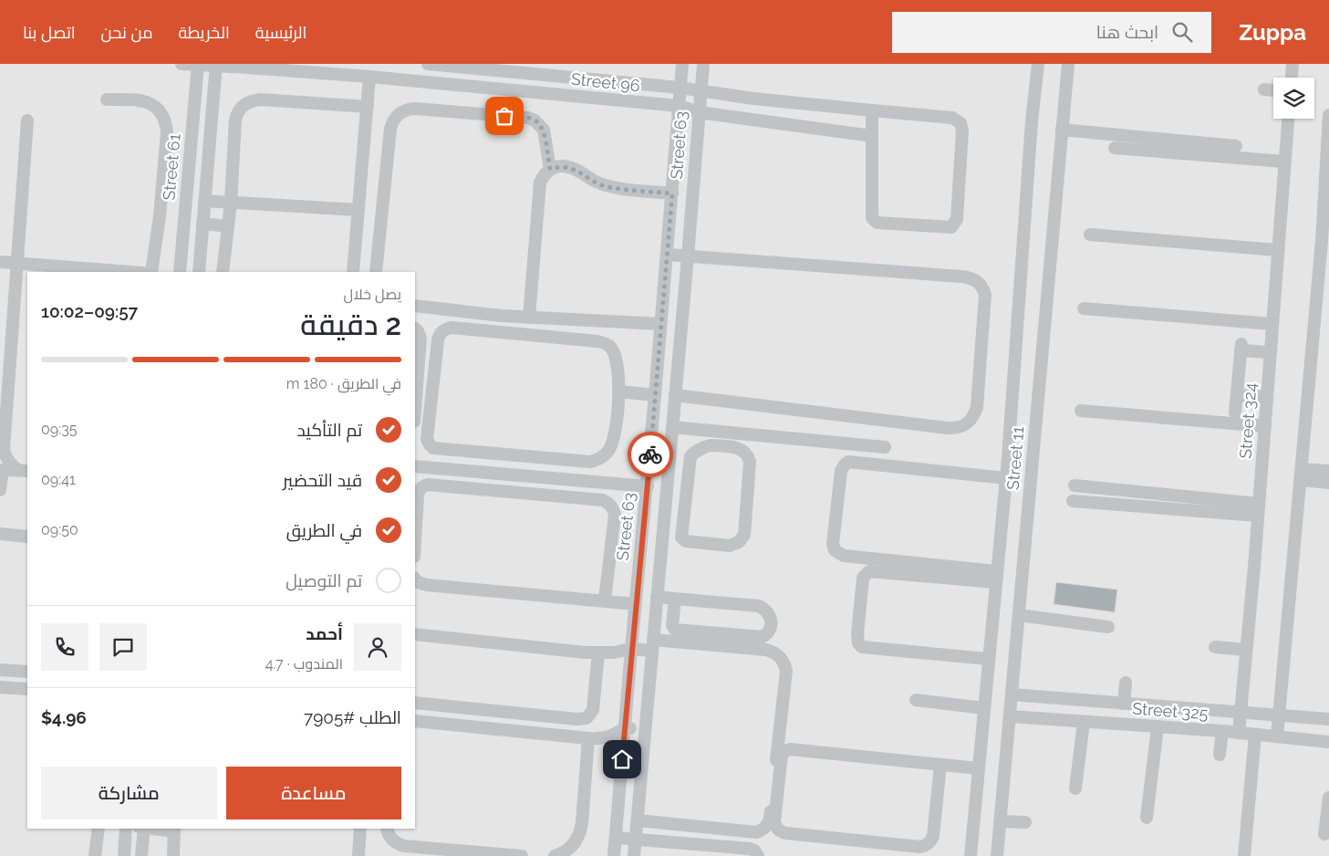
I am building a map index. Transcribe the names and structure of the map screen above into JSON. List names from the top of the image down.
{
  "streets": {
    "street": [
      "Street 96",
      "Street 63",
      "Street 61",
      "Street 324",
      "Street 11",
      "Street 325"
    ]
  },
  "crossings": [
    ["Street 96", "Street 63"],
    ["Street 96", "Street 61"],
    ["Street 324", "Street 325"],
    ["Street 11", "Street 325"]
  ],
  "page": {
    "header": "Zuppa",
    "search": "ابحث هنا",
    "nav": [
      "الرئيسية",
      "الخريطة",
      "من نحن",
      "اتصل بنا"
    ],
    "heading": ["2 دقيقة", "يصل خلال", "09:57–10:02"],
    "panel": [
      "أحمد",
      "المندوب · 4.7",
      "الطلب #7905",
      "$4.96"
    ],
    "bar": "في الطريق · 180 m",
    "list": [
      ["تم التأكيد", "09:35"],
      ["قيد التحضير", "09:41"],
      ["في الطريق", "09:50"],
      "تم التوصيل"
    ],
    "buttons": ["مساعدة", "مشاركة"]
  }
}
